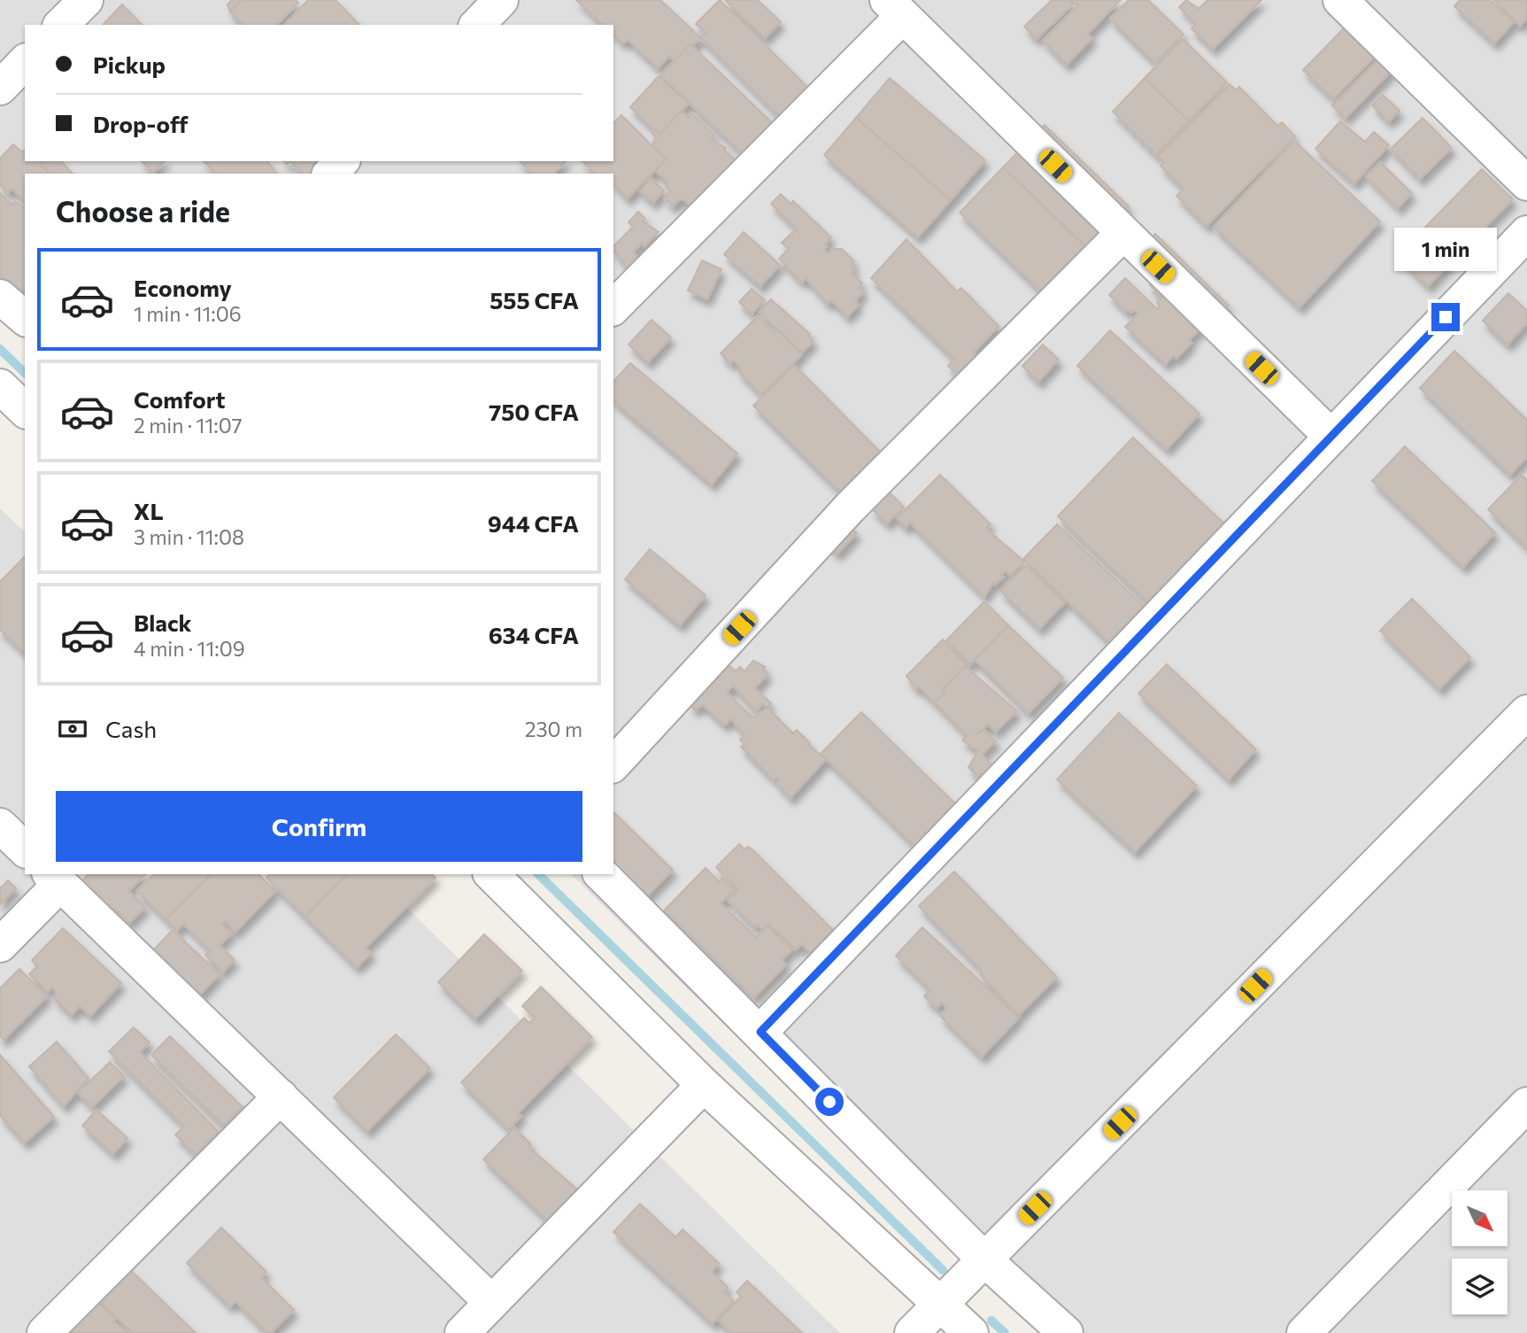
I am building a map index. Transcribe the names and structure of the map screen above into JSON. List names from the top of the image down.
{
  "north": "bottom right",
  "page": {
    "banner": ["Pickup", "Drop-off"],
    "heading": "Choose a ride",
    "bubble": "1 min",
    "list": [
      {
        "name": "Economy",
        "note": "1 min · 11:06",
        "value": "555 CFA"
      },
      {
        "name": "Comfort",
        "note": "2 min · 11:07",
        "value": "750 CFA"
      },
      {
        "name": "XL",
        "note": "3 min · 11:08",
        "value": "944 CFA"
      },
      {
        "name": "Black",
        "note": "4 min · 11:09",
        "value": "634 CFA"
      }
    ],
    "pay": ["Cash", "230 m"],
    "buttons": "Confirm"
  }
}
